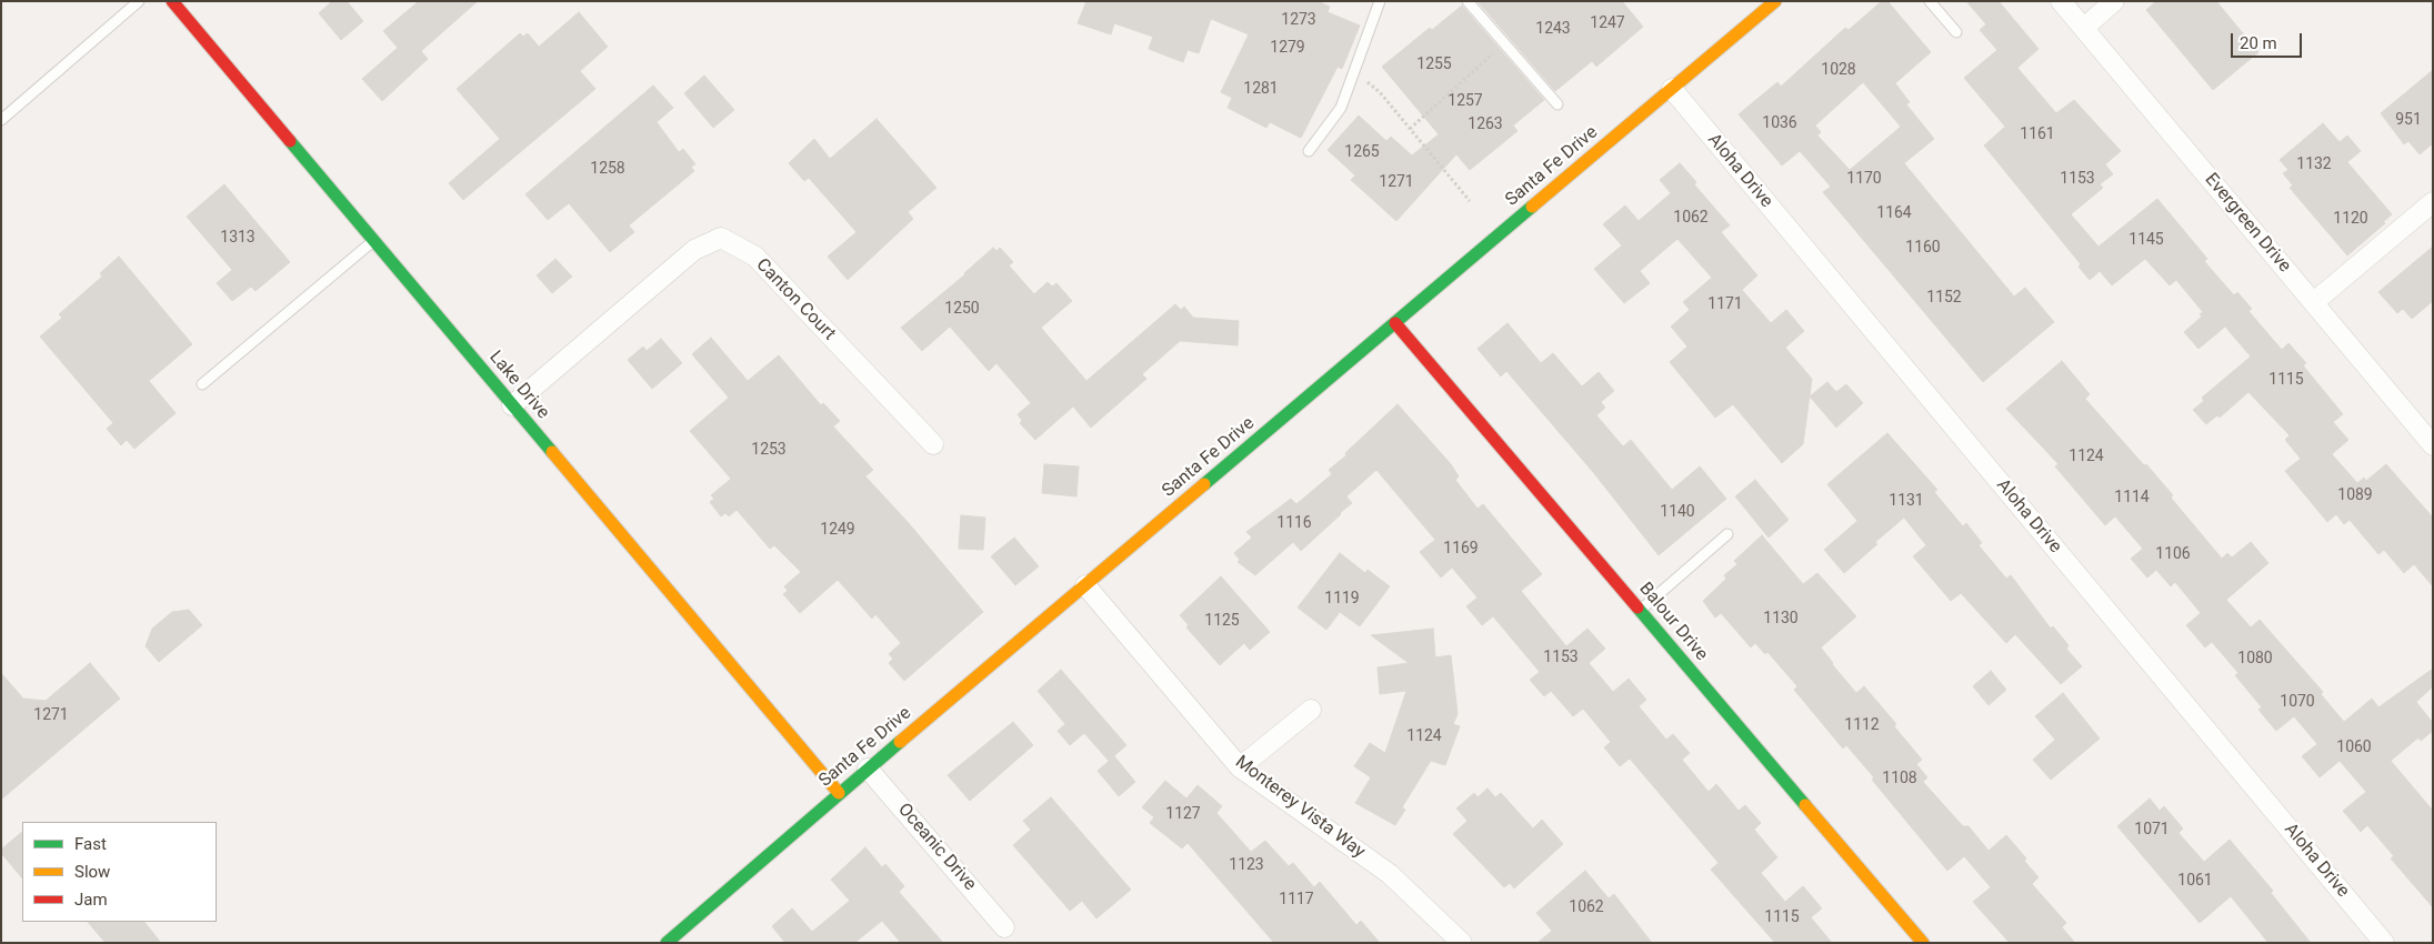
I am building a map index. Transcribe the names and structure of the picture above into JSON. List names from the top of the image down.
{
  "streets": {
    "main road": ["Santa Fe Drive", "Lake Drive", "Balour Drive"],
    "street": [
      "Aloha Drive",
      "Evergreen Drive",
      "Canton Court",
      "Monterey Vista Way",
      "Oceanic Drive"
    ]
  },
  "crossings": [
    ["Santa Fe Drive", "Aloha Drive"],
    ["Santa Fe Drive", "Lake Drive"],
    ["Santa Fe Drive", "Balour Drive"],
    ["Santa Fe Drive", "Monterey Vista Way"],
    ["Santa Fe Drive", "Oceanic Drive"],
    ["Canton Court", "Lake Drive"]
  ],
  "house_numbers": [
    "1273",
    "1247",
    "1243",
    "1279",
    "1255",
    "1028",
    "1281",
    "1257",
    "951",
    "1036",
    "1263",
    "1161",
    "1265",
    "1132",
    "1258",
    "1170",
    "1153",
    "1271",
    "1164",
    "1062",
    "1120",
    "1313",
    "1145",
    "1160",
    "1152",
    "1171",
    "1250",
    "1115",
    "1253",
    "1124",
    "1089",
    "1114",
    "1131",
    "1140",
    "1116",
    "1249",
    "1169",
    "1106",
    "1119",
    "1130",
    "1125",
    "1153",
    "1080",
    "1070",
    "1271",
    "1112",
    "1124",
    "1060",
    "1108",
    "1127",
    "1071",
    "1123",
    "1061",
    "1117",
    "1062",
    "1115"
  ],
  "legend": ["Fast", "Slow", "Jam"],
  "scale_bar": "20 m"
}
